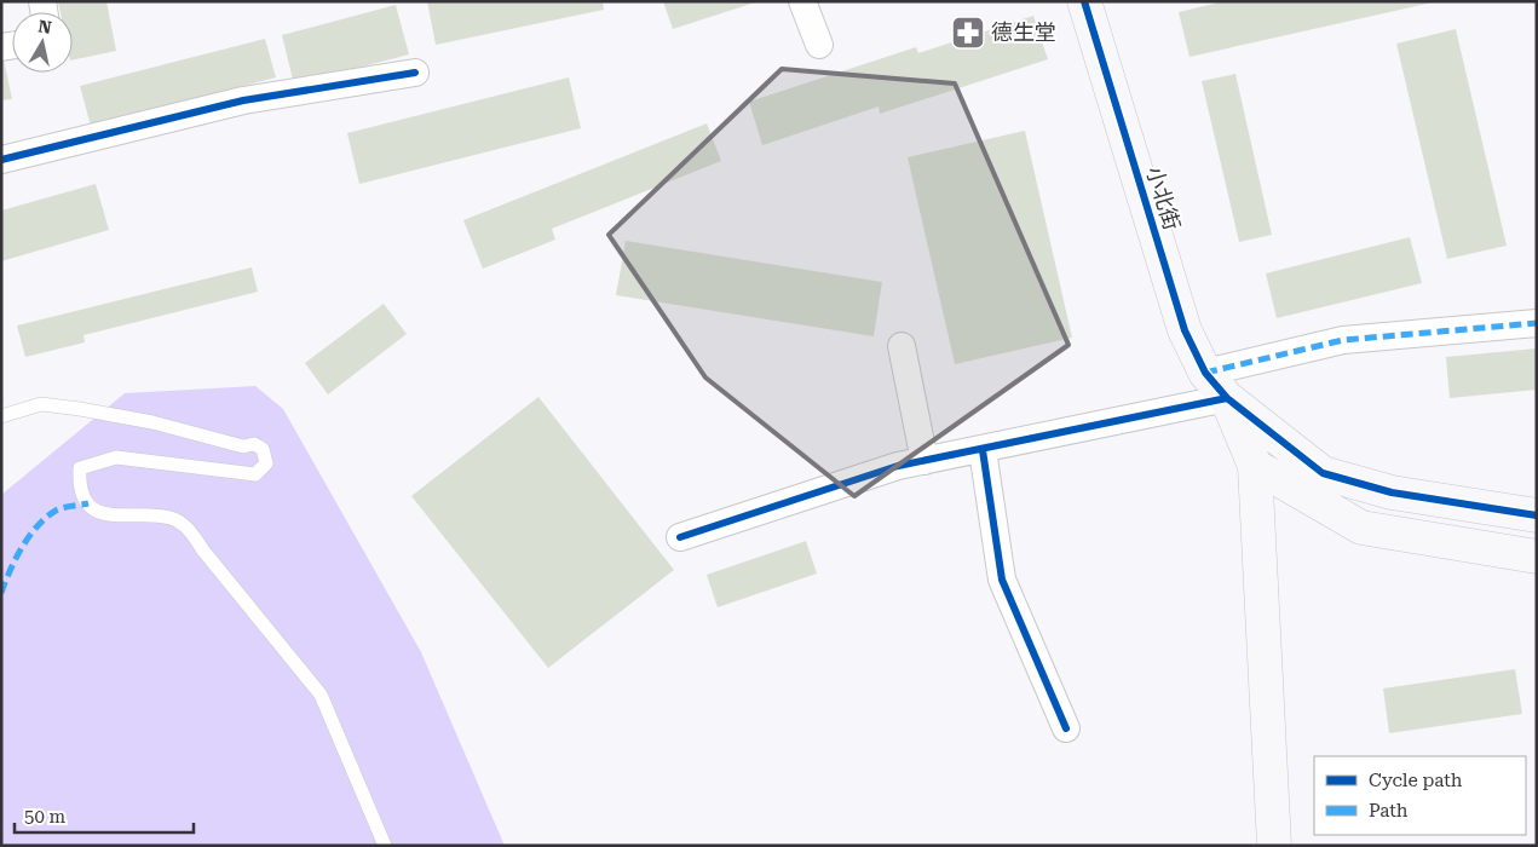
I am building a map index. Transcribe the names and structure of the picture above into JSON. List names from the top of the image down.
{
  "streets": {
    "street": ["小北街"]
  },
  "places": {
    "pharmacy": ["德生堂"]
  },
  "legend": ["Cycle path", "Path"],
  "scale_bar": "50 m",
  "north": "top"
}
